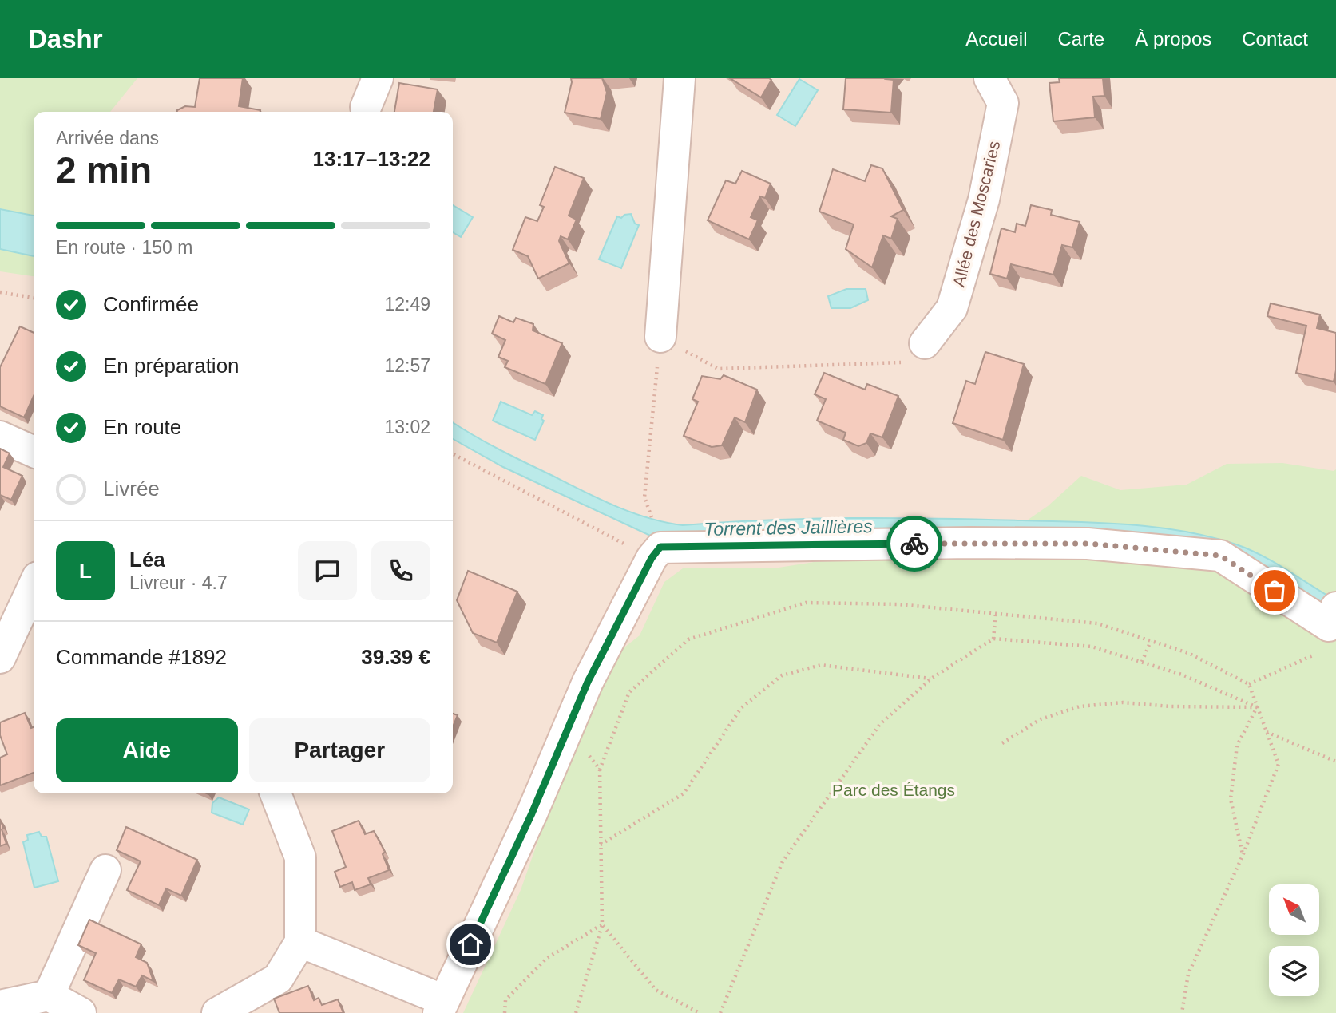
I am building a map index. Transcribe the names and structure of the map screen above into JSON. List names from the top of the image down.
{
  "streets": {
    "street": ["Allée des Moscaries"]
  },
  "water": ["Torrent des Jaillières"],
  "parks": ["Parc des Étangs"],
  "north": "top left",
  "page": {
    "header": "Dashr",
    "nav": [
      "Accueil",
      "Carte",
      "À propos",
      "Contact"
    ],
    "heading": ["2 min", "Arrivée dans", "13:17–13:22"],
    "panel": [
      "Léa",
      "Livreur · 4.7",
      "Commande #1892",
      "39.39 €"
    ],
    "bar": "En route · 150 m",
    "list": [
      ["Confirmée", "12:49"],
      ["En préparation", "12:57"],
      ["En route", "13:02"],
      "Livrée"
    ],
    "round": "L",
    "buttons": ["Aide", "Partager"]
  }
}
